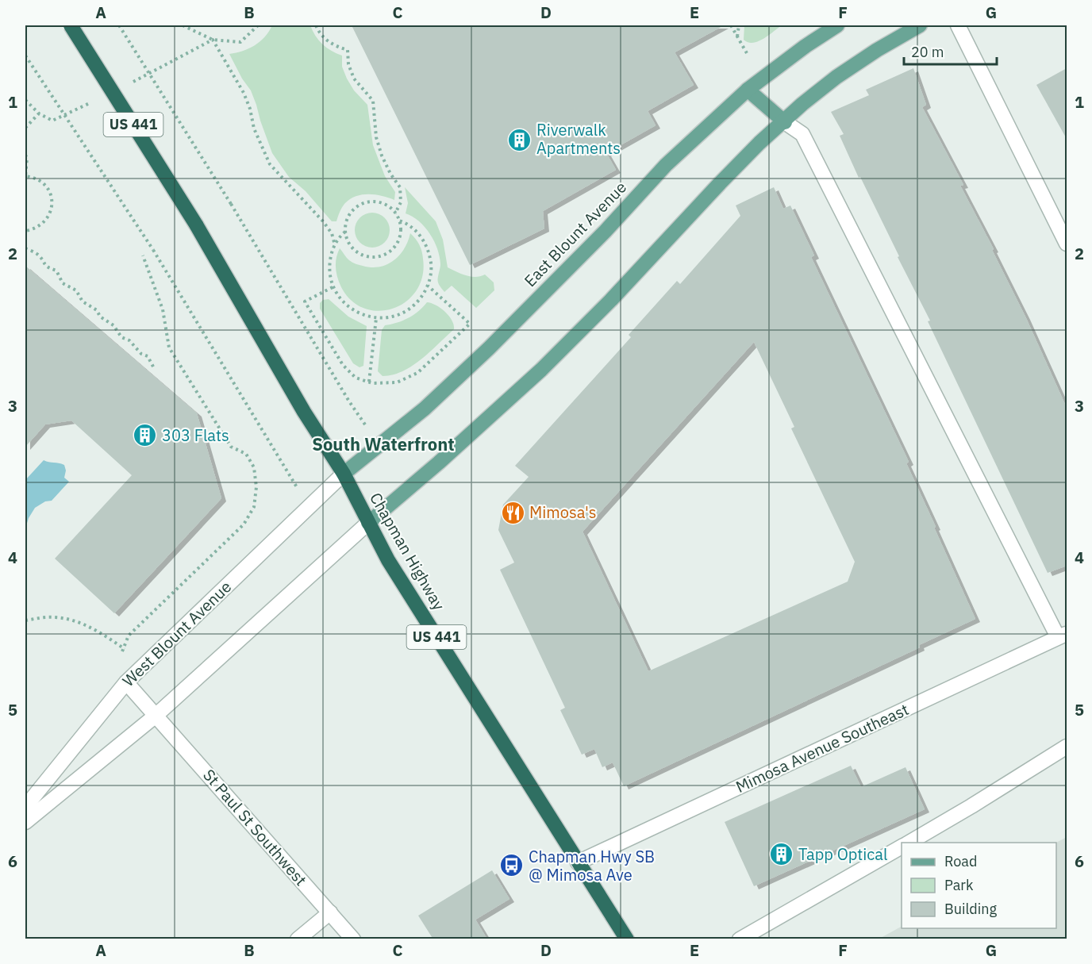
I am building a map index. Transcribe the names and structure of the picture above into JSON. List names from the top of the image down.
{
  "streets": {
    "highway": ["US 441", "Chapman Highway"],
    "main road": ["East Blount Avenue"],
    "street": ["West Blount Avenue", "Mimosa Avenue Southeast", "St Paul St Southwest"]
  },
  "crossings": [
    ["East Blount Avenue", "Chapman Highway"],
    ["East Blount Avenue", "West Blount Avenue"],
    ["Chapman Highway", "West Blount Avenue"],
    ["Chapman Highway", "Mimosa Avenue Southeast"],
    ["West Blount Avenue", "St Paul St Southwest"]
  ],
  "districts": ["South Waterfront"],
  "places": {
    "building": ["Riverwalk Apartments", "303 Flats", "Tapp Optical"],
    "restaurant": ["Mimosa's"],
    "bus stop": ["Chapman Hwy SB @ Mimosa Ave"]
  },
  "legend": ["Road", "Park", "Building"],
  "scale_bar": "20 m",
  "grid": {
    "columns": [
      "A",
      "B",
      "C",
      "D",
      "E",
      "F",
      "G"
    ],
    "rows": [
      "1",
      "2",
      "3",
      "4",
      "5",
      "6"
    ]
  }
}
